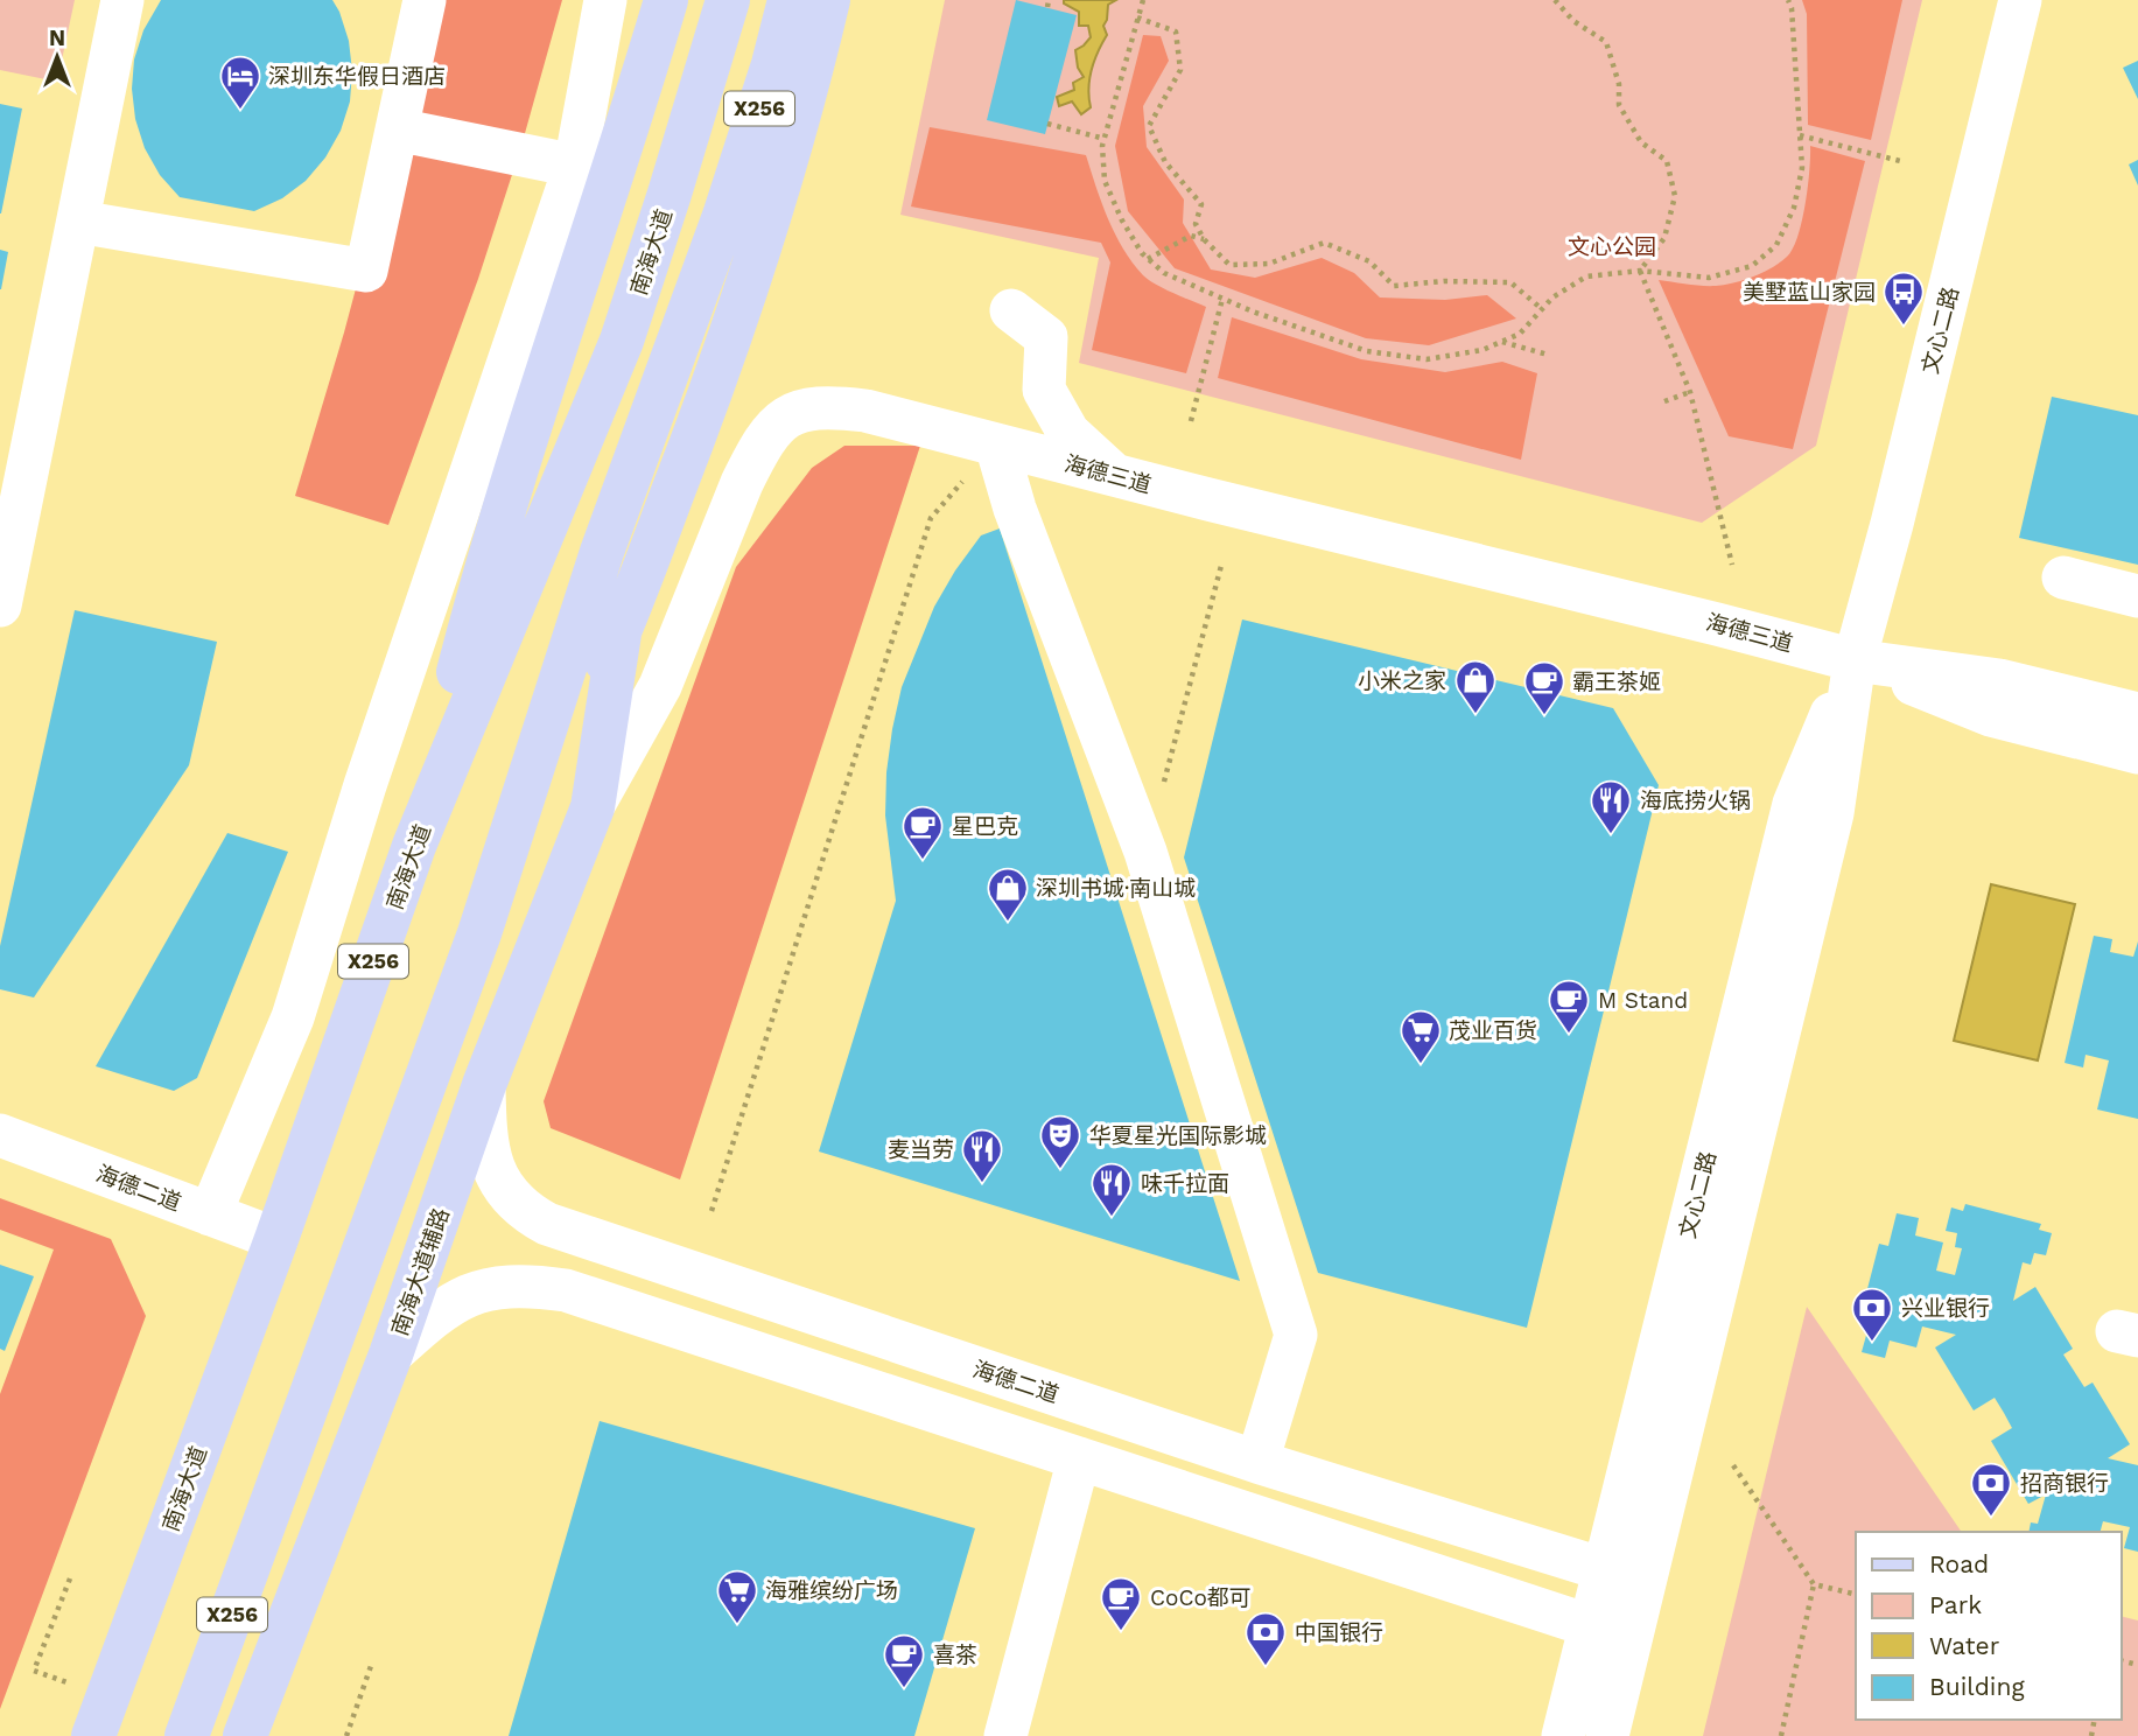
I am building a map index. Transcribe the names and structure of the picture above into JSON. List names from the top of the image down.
{
  "streets": {
    "main road": ["X256", "南海大道", "南海大道辅路"],
    "street": ["文心二路", "海德三道", "海德二道"]
  },
  "crossings": [
    ["南海大道", "海德二道"],
    ["文心二路", "海德三道"],
    ["文心二路", "海德二道"],
    ["海德三道", "南海大道辅路"],
    ["海德二道", "南海大道辅路"]
  ],
  "parks": ["文心公园"],
  "places": {
    "hotel": ["深圳东华假日酒店"],
    "bus stop": ["美墅蓝山家园"],
    "shop": ["小米之家", "深圳书城·南山城"],
    "cafe": [
      "霸王茶姬",
      "星巴克",
      "M Stand",
      "CoCo都可",
      "喜茶"
    ],
    "restaurant": ["海底捞火锅", "麦当劳", "味千拉面"],
    "supermarket": ["茂业百货", "海雅缤纷广场"],
    "theatre": ["华夏星光国际影城"],
    "bank": ["兴业银行", "招商银行", "中国银行"]
  },
  "legend": [
    "Road",
    "Park",
    "Water",
    "Building"
  ],
  "north": "top"
}
